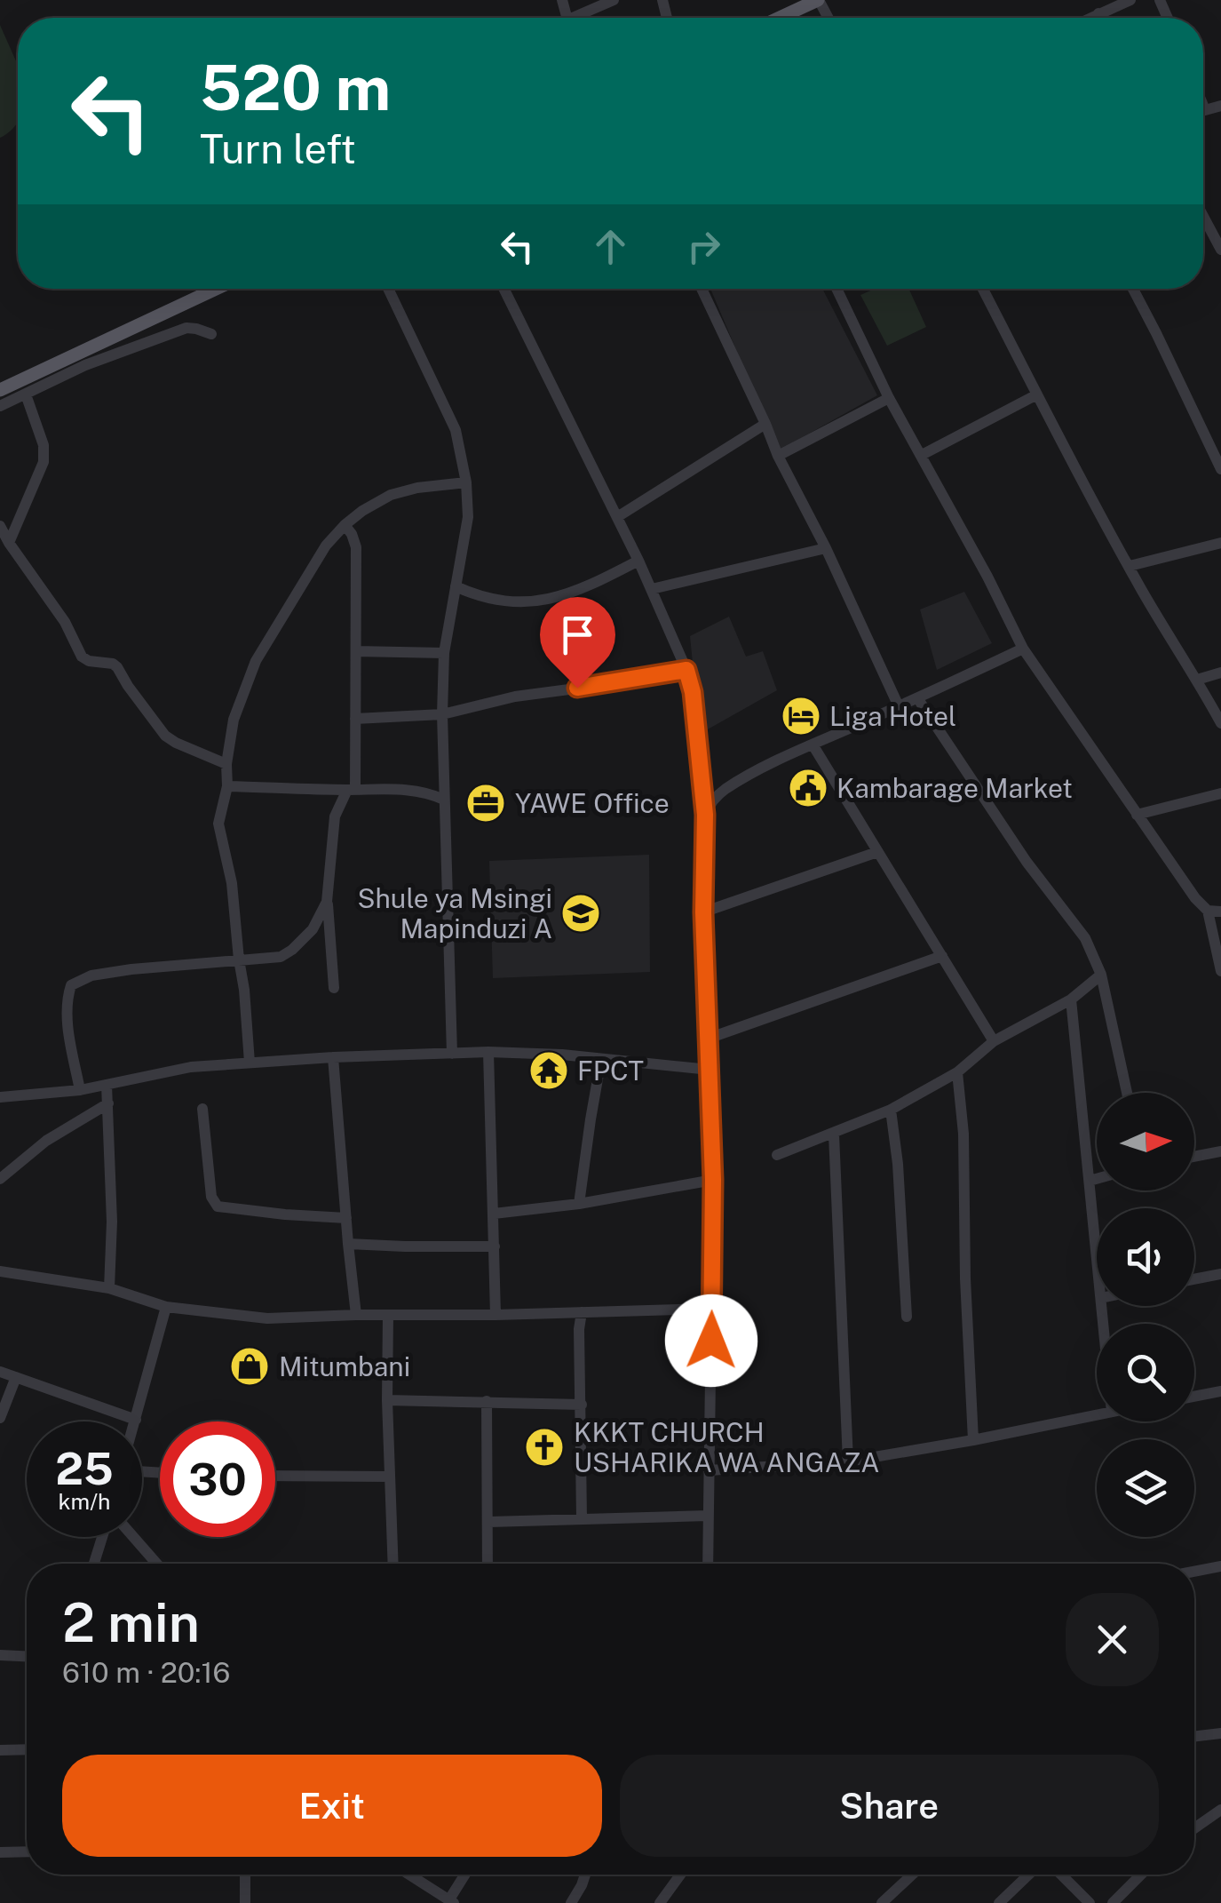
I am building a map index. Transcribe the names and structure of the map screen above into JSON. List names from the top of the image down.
{
  "places": {
    "hotel": ["Liga Hotel"],
    "public building": ["Kambarage Market"],
    "office": ["YAWE Office"],
    "school or university": ["Shule ya Msingi Mapinduzi A"],
    "temple": ["FPCT"],
    "shop": ["Mitumbani"],
    "church": ["KKKT CHURCH USHARIKA WA ANGAZA"]
  },
  "north": "right",
  "page": {
    "turn": ["520 m", "Turn left"],
    "speed": "25 km/h",
    "limit": "30",
    "heading": ["2 min", "610 m · 20:16"],
    "buttons": ["Exit", "Share"]
  }
}
